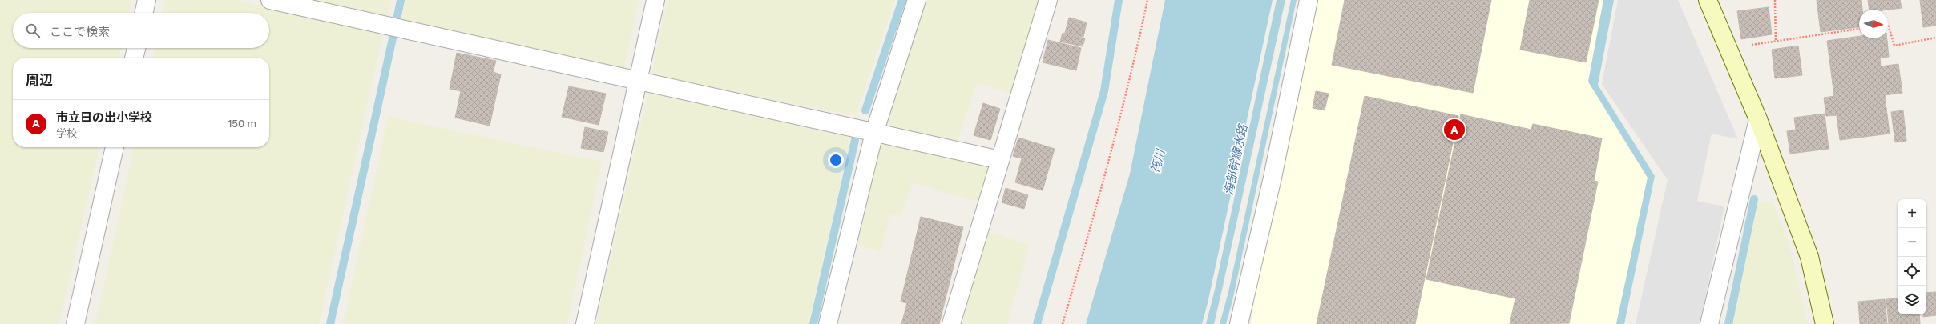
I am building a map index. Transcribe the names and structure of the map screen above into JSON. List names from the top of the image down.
{
  "water": ["海部幹線水路", "筏川"],
  "north": "right",
  "page": {
    "search": "ここで検索",
    "heading": "周辺",
    "list": [
      {
        "mark": "A",
        "name": "市立日の出小学校",
        "note": "学校",
        "value": "150 m"
      }
    ],
    "pins": "A",
    "map_buttons": ["+", "−"]
  }
}
